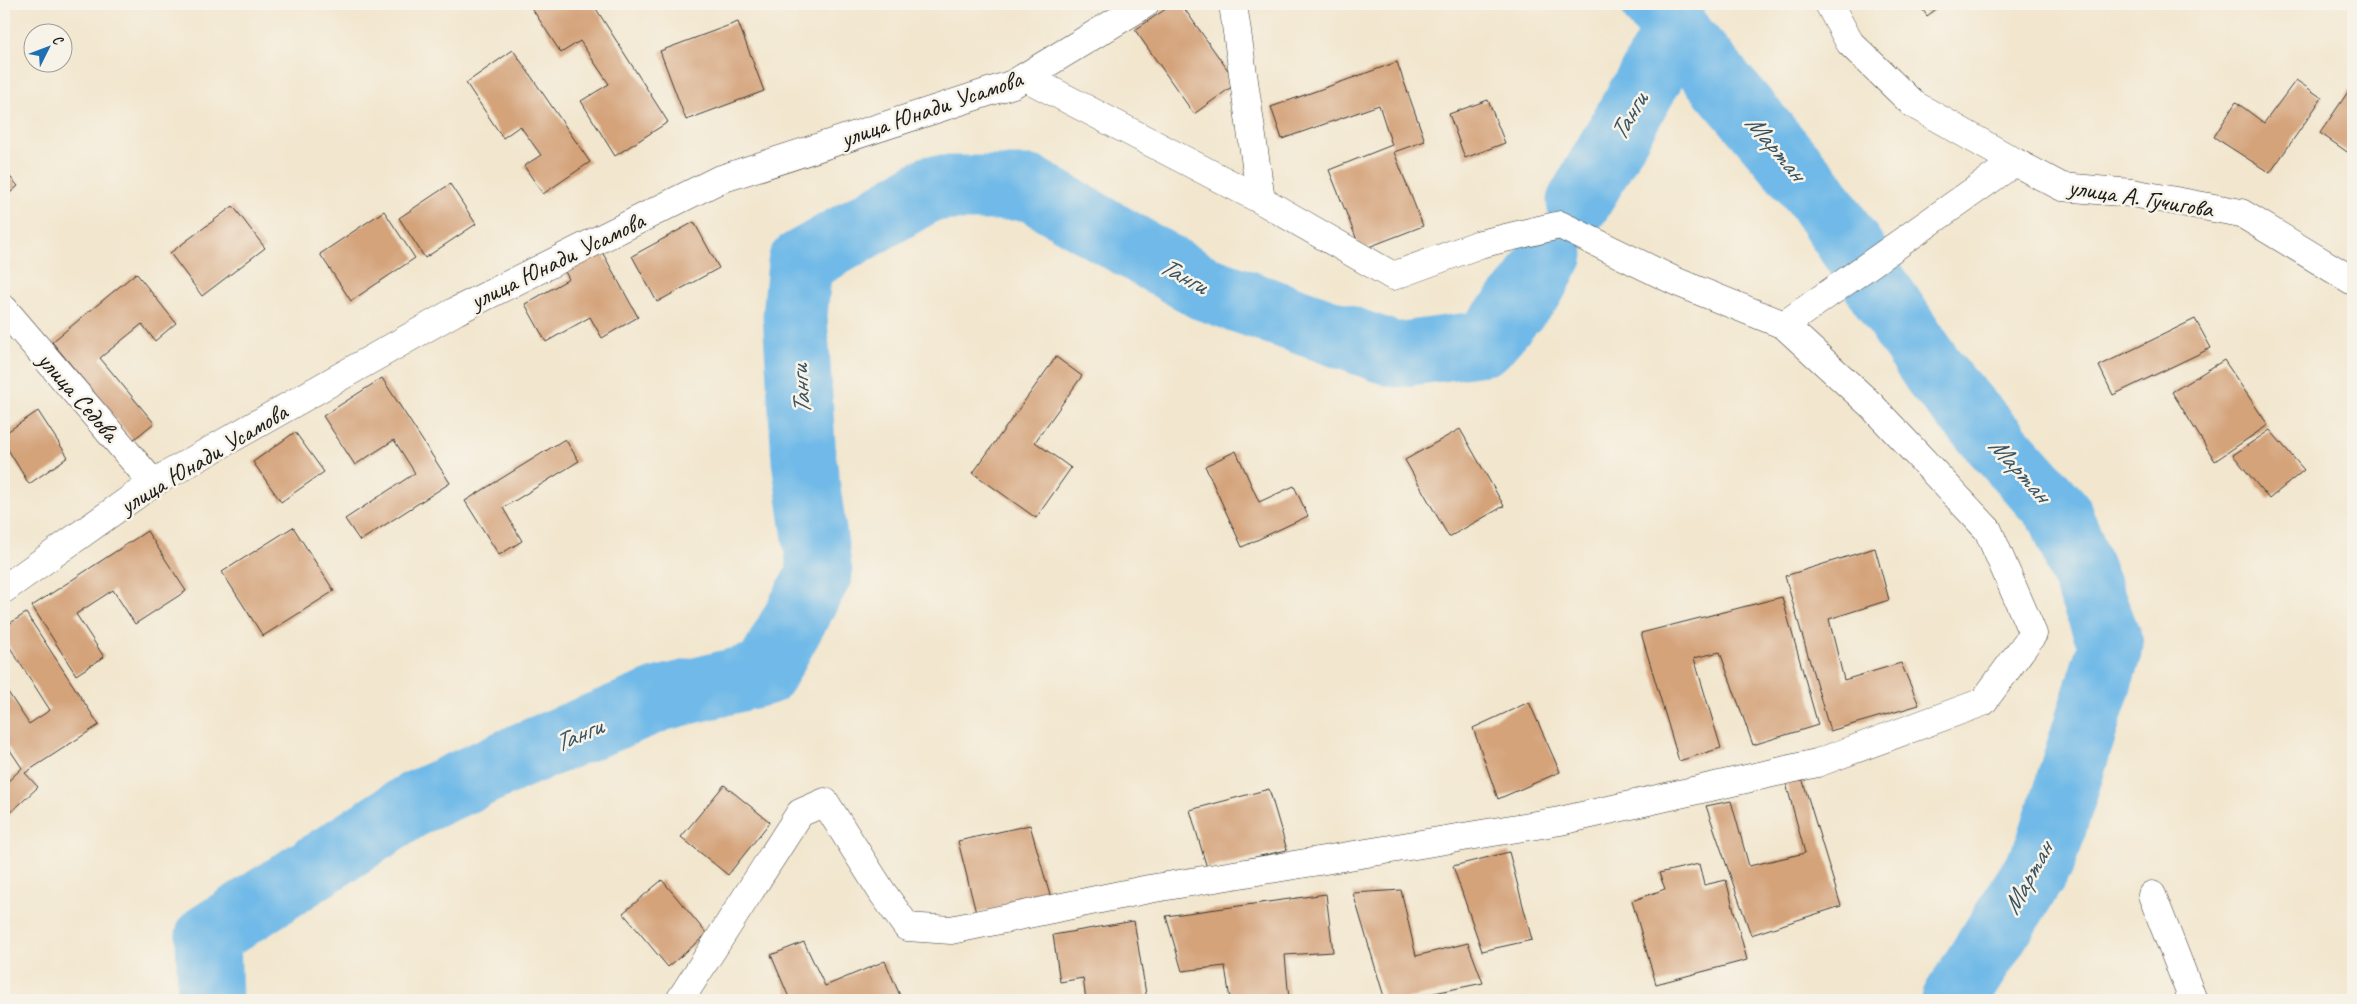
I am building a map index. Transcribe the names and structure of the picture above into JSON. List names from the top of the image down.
{
  "streets": {
    "street": ["улица Юнади Усамова", "улица А. Гучигова", "улица Седова"]
  },
  "crossings": [
    ["улица Юнади Усамова", "улица Седова"]
  ],
  "water": ["Танги", "Мартан"],
  "north": "top right"
}
